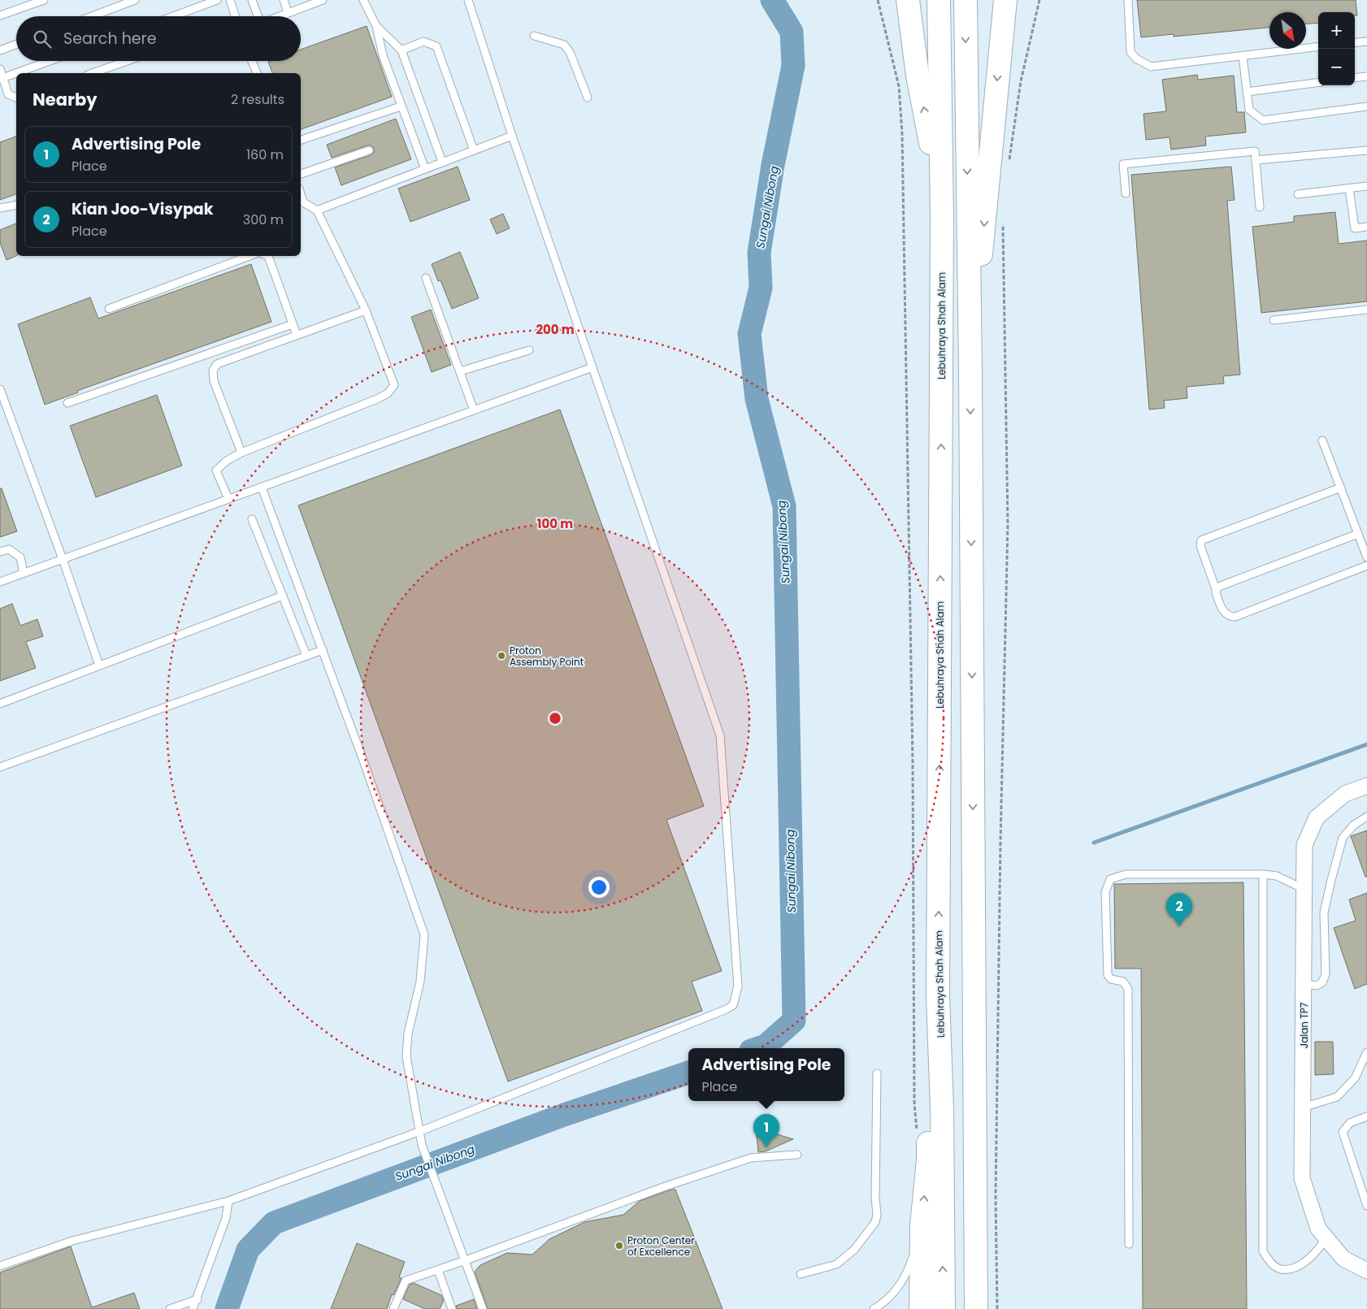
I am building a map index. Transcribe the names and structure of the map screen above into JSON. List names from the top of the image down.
{
  "streets": {
    "highway": ["Lebuhraya Shah Alam"],
    "street": ["Jalan TP7"]
  },
  "water": ["Sungai Nibong"],
  "places": ["Proton Assembly Point", "Proton Center of Excellence"],
  "north": "bottom right",
  "page": {
    "map_buttons": ["+", "−"],
    "search": "Search here",
    "heading": ["Nearby", "2 results"],
    "list": [
      {
        "mark": "1",
        "name": "Advertising Pole",
        "note": "Place",
        "value": "160 m"
      },
      {
        "mark": "2",
        "name": "Kian Joo-Visypak",
        "note": "Place",
        "value": "300 m"
      }
    ],
    "pins": ["2", "1"],
    "popup": ["Advertising Pole", "Place"]
  },
  "rings": ["200 m", "100 m"]
}
